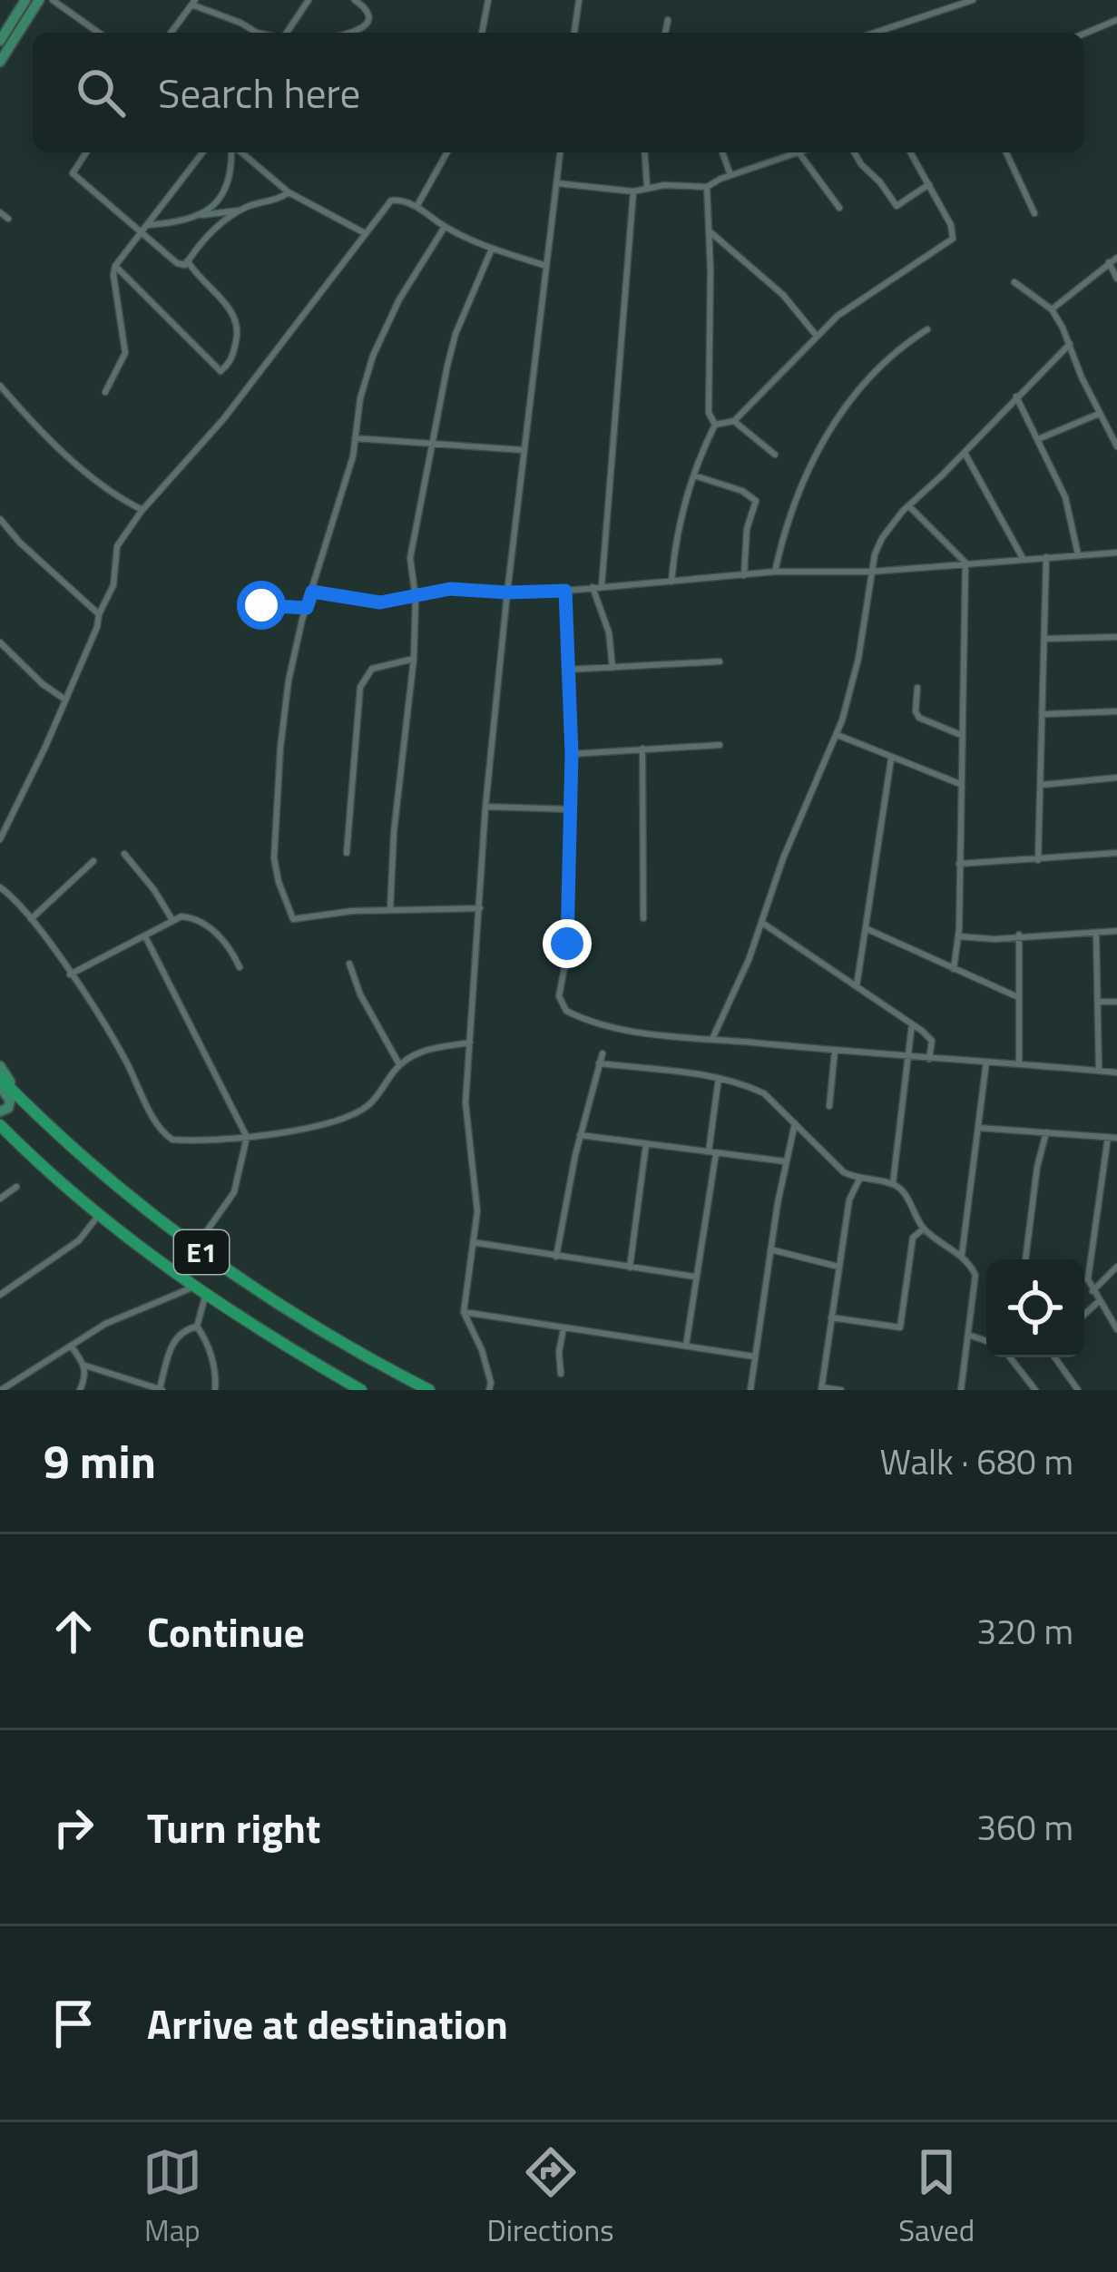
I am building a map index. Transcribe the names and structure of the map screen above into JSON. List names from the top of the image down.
{
  "streets": {
    "highway": ["E1"]
  },
  "page": {
    "search": "Search here",
    "heading": ["9 min", "Walk · 680 m"],
    "list": [
      ["Continue", "320 m"],
      ["Turn right", "360 m"],
      "Arrive at destination"
    ],
    "nav": ["Map", "Directions", "Saved"]
  }
}
